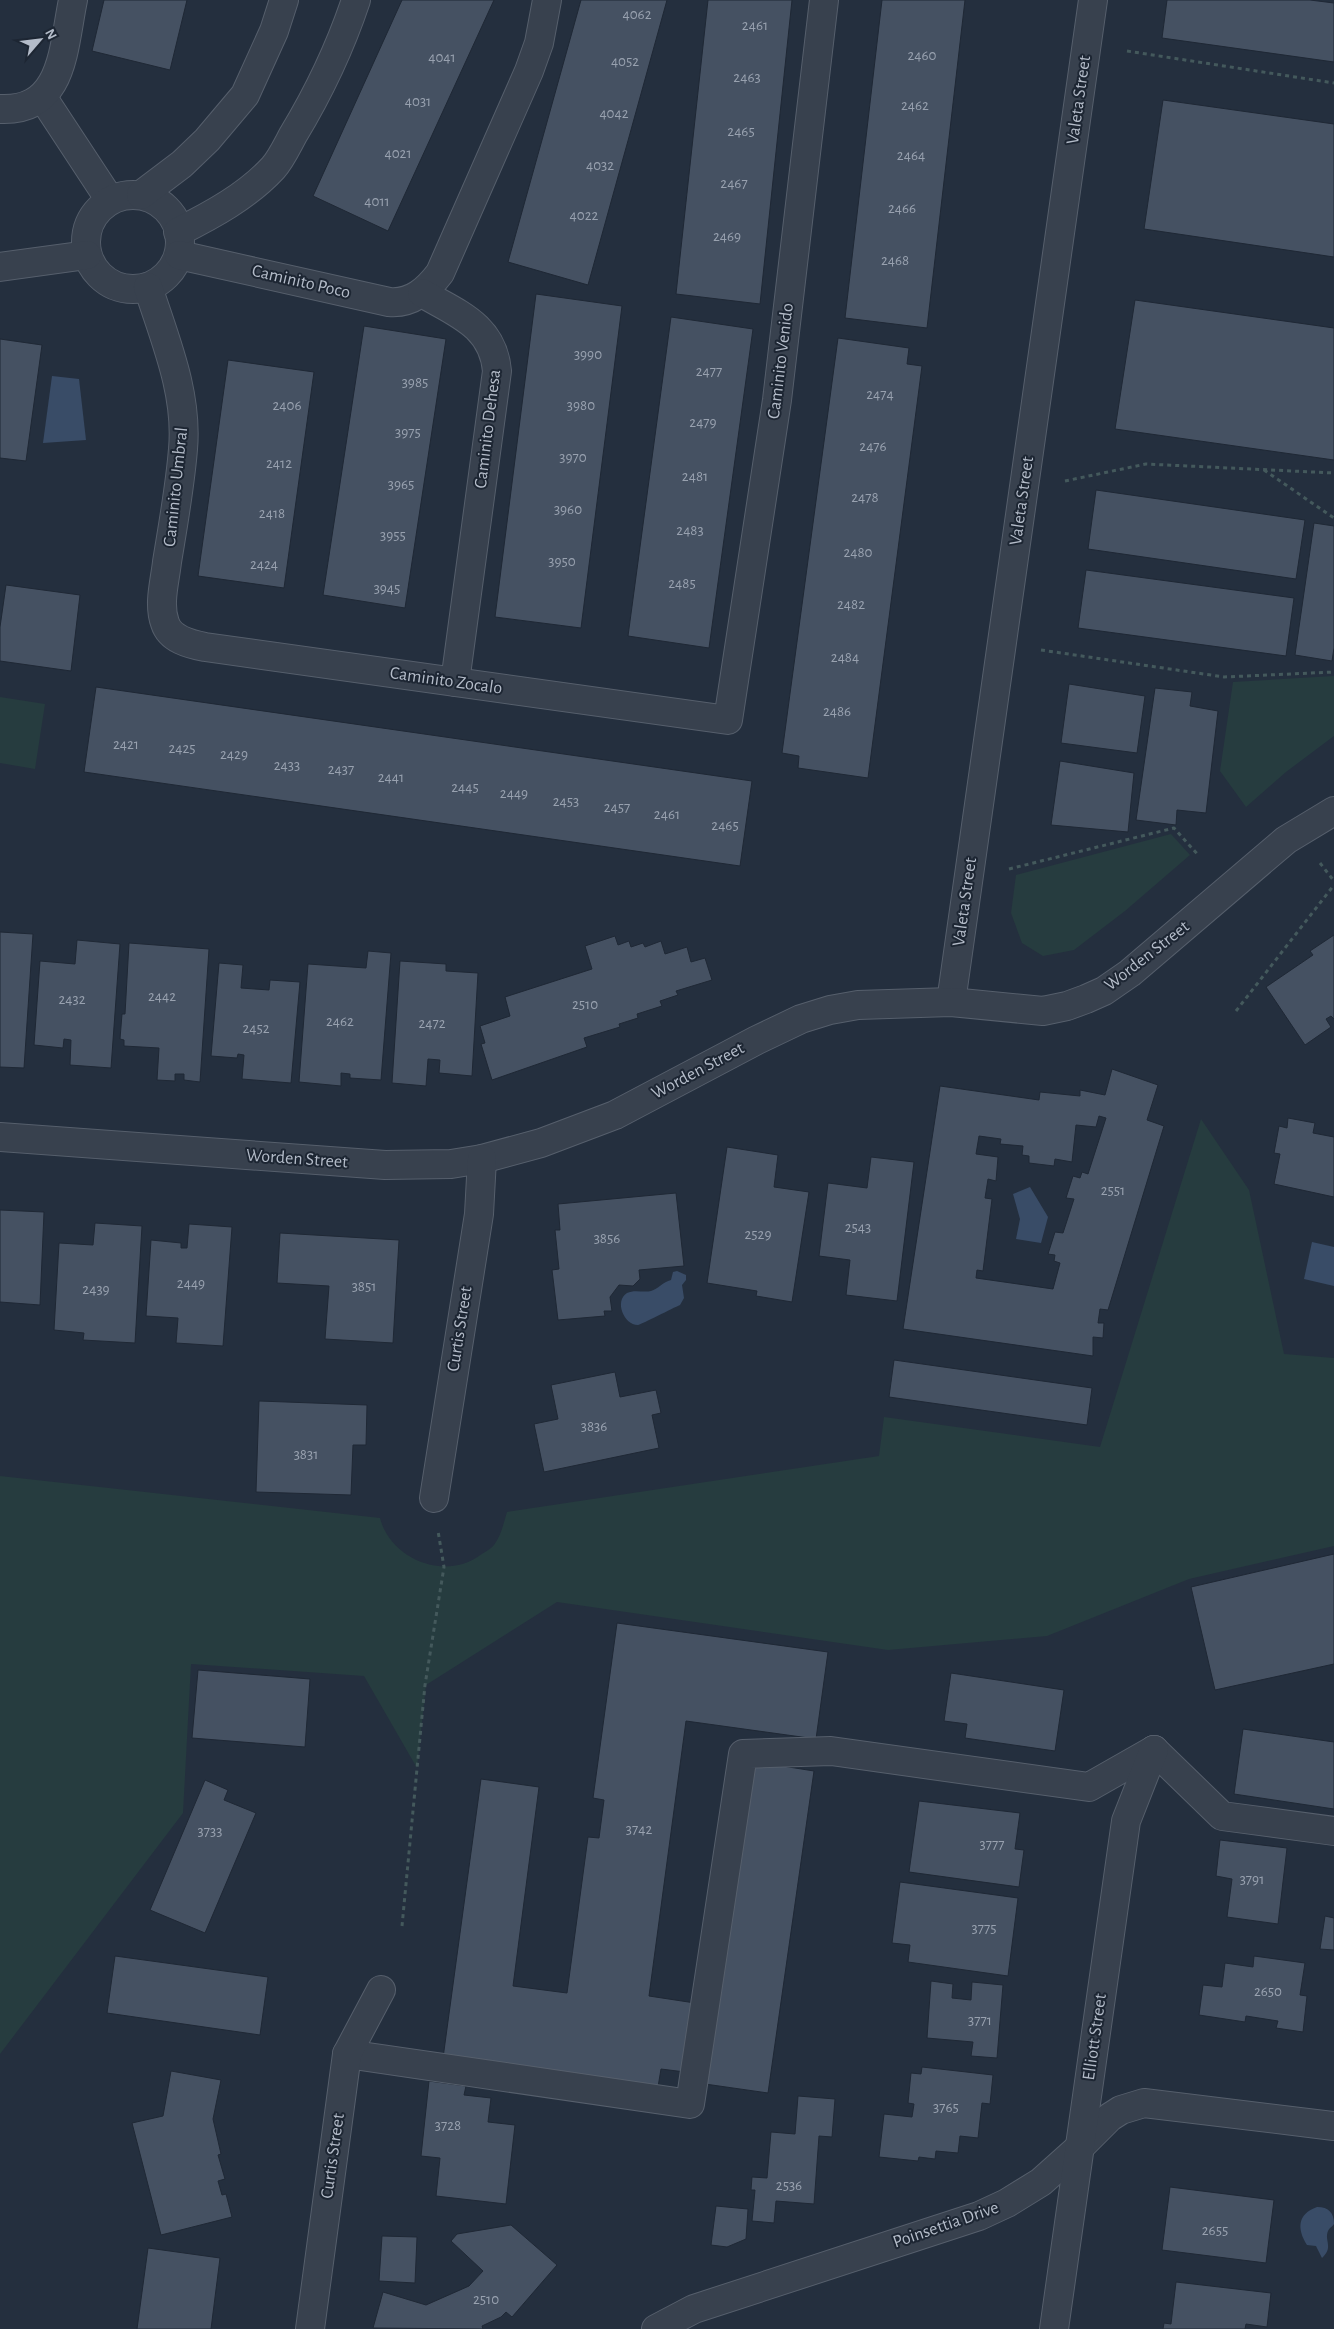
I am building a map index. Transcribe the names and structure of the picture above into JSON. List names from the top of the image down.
{
  "streets": {
    "street": [
      "Valeta Street",
      "Caminito Poco",
      "Caminito Venido",
      "Caminito Dehesa",
      "Caminito Umbral",
      "Caminito Zocalo",
      "Worden Street",
      "Curtis Street",
      "Elliott Street",
      "Poinsettia Drive"
    ]
  },
  "crossings": [
    ["Valeta Street", "Worden Street"],
    ["Caminito Poco", "Caminito Dehesa"],
    ["Caminito Poco", "Caminito Umbral"],
    ["Caminito Venido", "Caminito Zocalo"],
    ["Caminito Dehesa", "Caminito Zocalo"],
    ["Caminito Umbral", "Caminito Zocalo"],
    ["Worden Street", "Curtis Street"],
    ["Elliott Street", "Poinsettia Drive"]
  ],
  "house_numbers": [
    "4062",
    "2461",
    "2460",
    "4041",
    "4052",
    "2463",
    "4031",
    "2462",
    "4042",
    "2465",
    "4021",
    "2464",
    "4032",
    "2467",
    "4011",
    "2466",
    "4022",
    "2469",
    "2468",
    "3990",
    "2477",
    "3985",
    "2474",
    "2406",
    "3980",
    "2479",
    "3975",
    "2476",
    "3970",
    "2412",
    "2481",
    "3965",
    "2478",
    "3960",
    "2418",
    "2483",
    "3955",
    "2480",
    "3950",
    "2424",
    "2485",
    "3945",
    "2482",
    "2484",
    "2486",
    "2421",
    "2425",
    "2429",
    "2433",
    "2437",
    "2441",
    "2445",
    "2449",
    "2453",
    "2457",
    "2461",
    "2465",
    "2442",
    "2432",
    "2510",
    "2462",
    "2472",
    "2452",
    "2551",
    "2543",
    "2529",
    "3856",
    "2449",
    "3851",
    "2439",
    "3836",
    "3831",
    "3742",
    "3733",
    "3777",
    "3791",
    "3775",
    "2650",
    "3771",
    "3765",
    "3728",
    "2536",
    "2655",
    "2510"
  ],
  "north": "top right"
}
